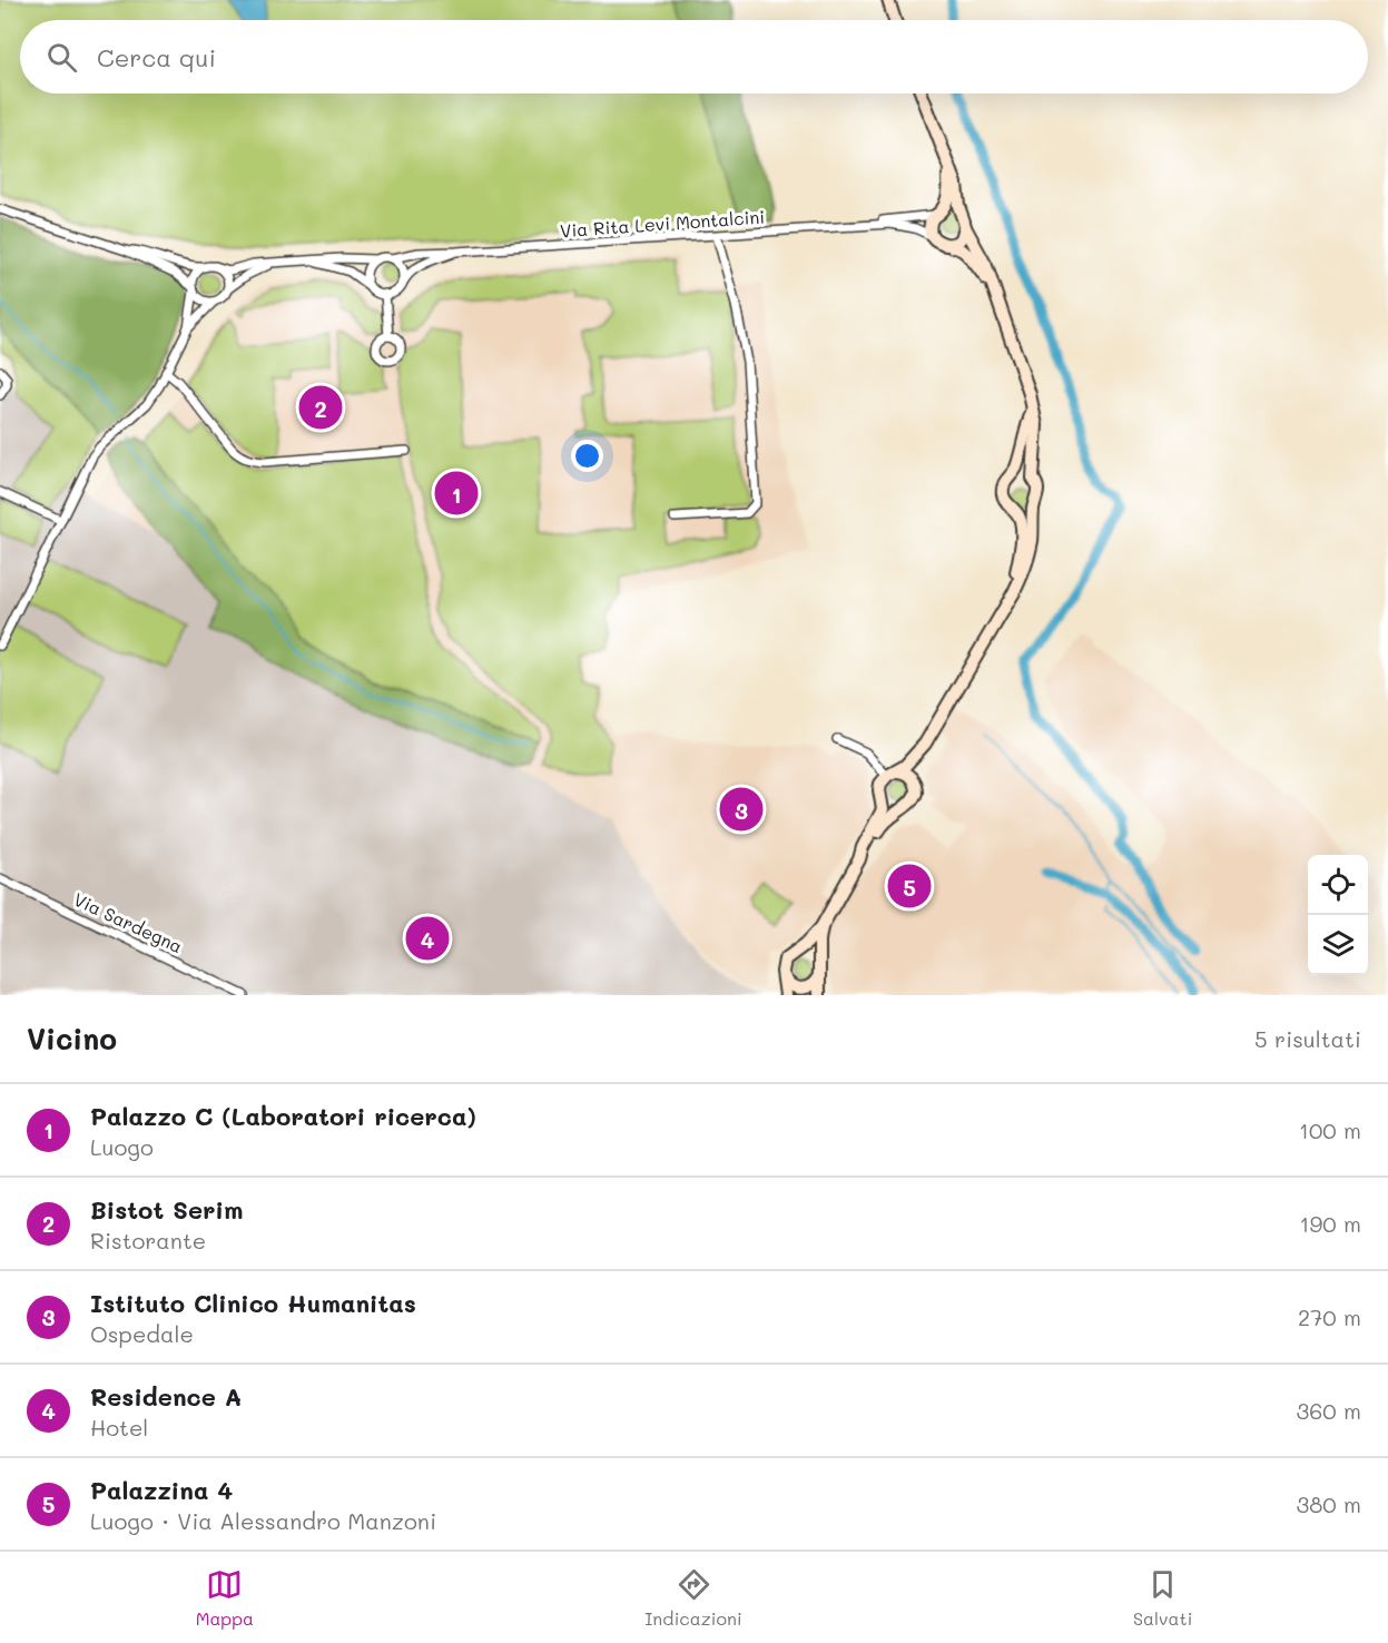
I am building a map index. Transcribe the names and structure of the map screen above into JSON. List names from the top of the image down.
{
  "streets": {
    "street": ["Via Rita Levi Montalcini", "Via Sardegna"]
  },
  "page": {
    "search": "Cerca qui",
    "pins": [
      "2",
      "1",
      "3",
      "5",
      "4"
    ],
    "heading": ["Vicino", "5 risultati"],
    "list": [
      {
        "mark": "1",
        "name": "Palazzo C (Laboratori ricerca)",
        "note": "Luogo",
        "value": "100 m"
      },
      {
        "mark": "2",
        "name": "Bistot Serim",
        "note": "Ristorante",
        "value": "190 m"
      },
      {
        "mark": "3",
        "name": "Istituto Clinico Humanitas",
        "note": "Ospedale",
        "value": "270 m"
      },
      {
        "mark": "4",
        "name": "Residence A",
        "note": "Hotel",
        "value": "360 m"
      },
      {
        "mark": "5",
        "name": "Palazzina 4",
        "note": "Luogo · Via Alessandro Manzoni",
        "value": "380 m"
      }
    ],
    "nav": ["Mappa", "Indicazioni", "Salvati"]
  }
}
